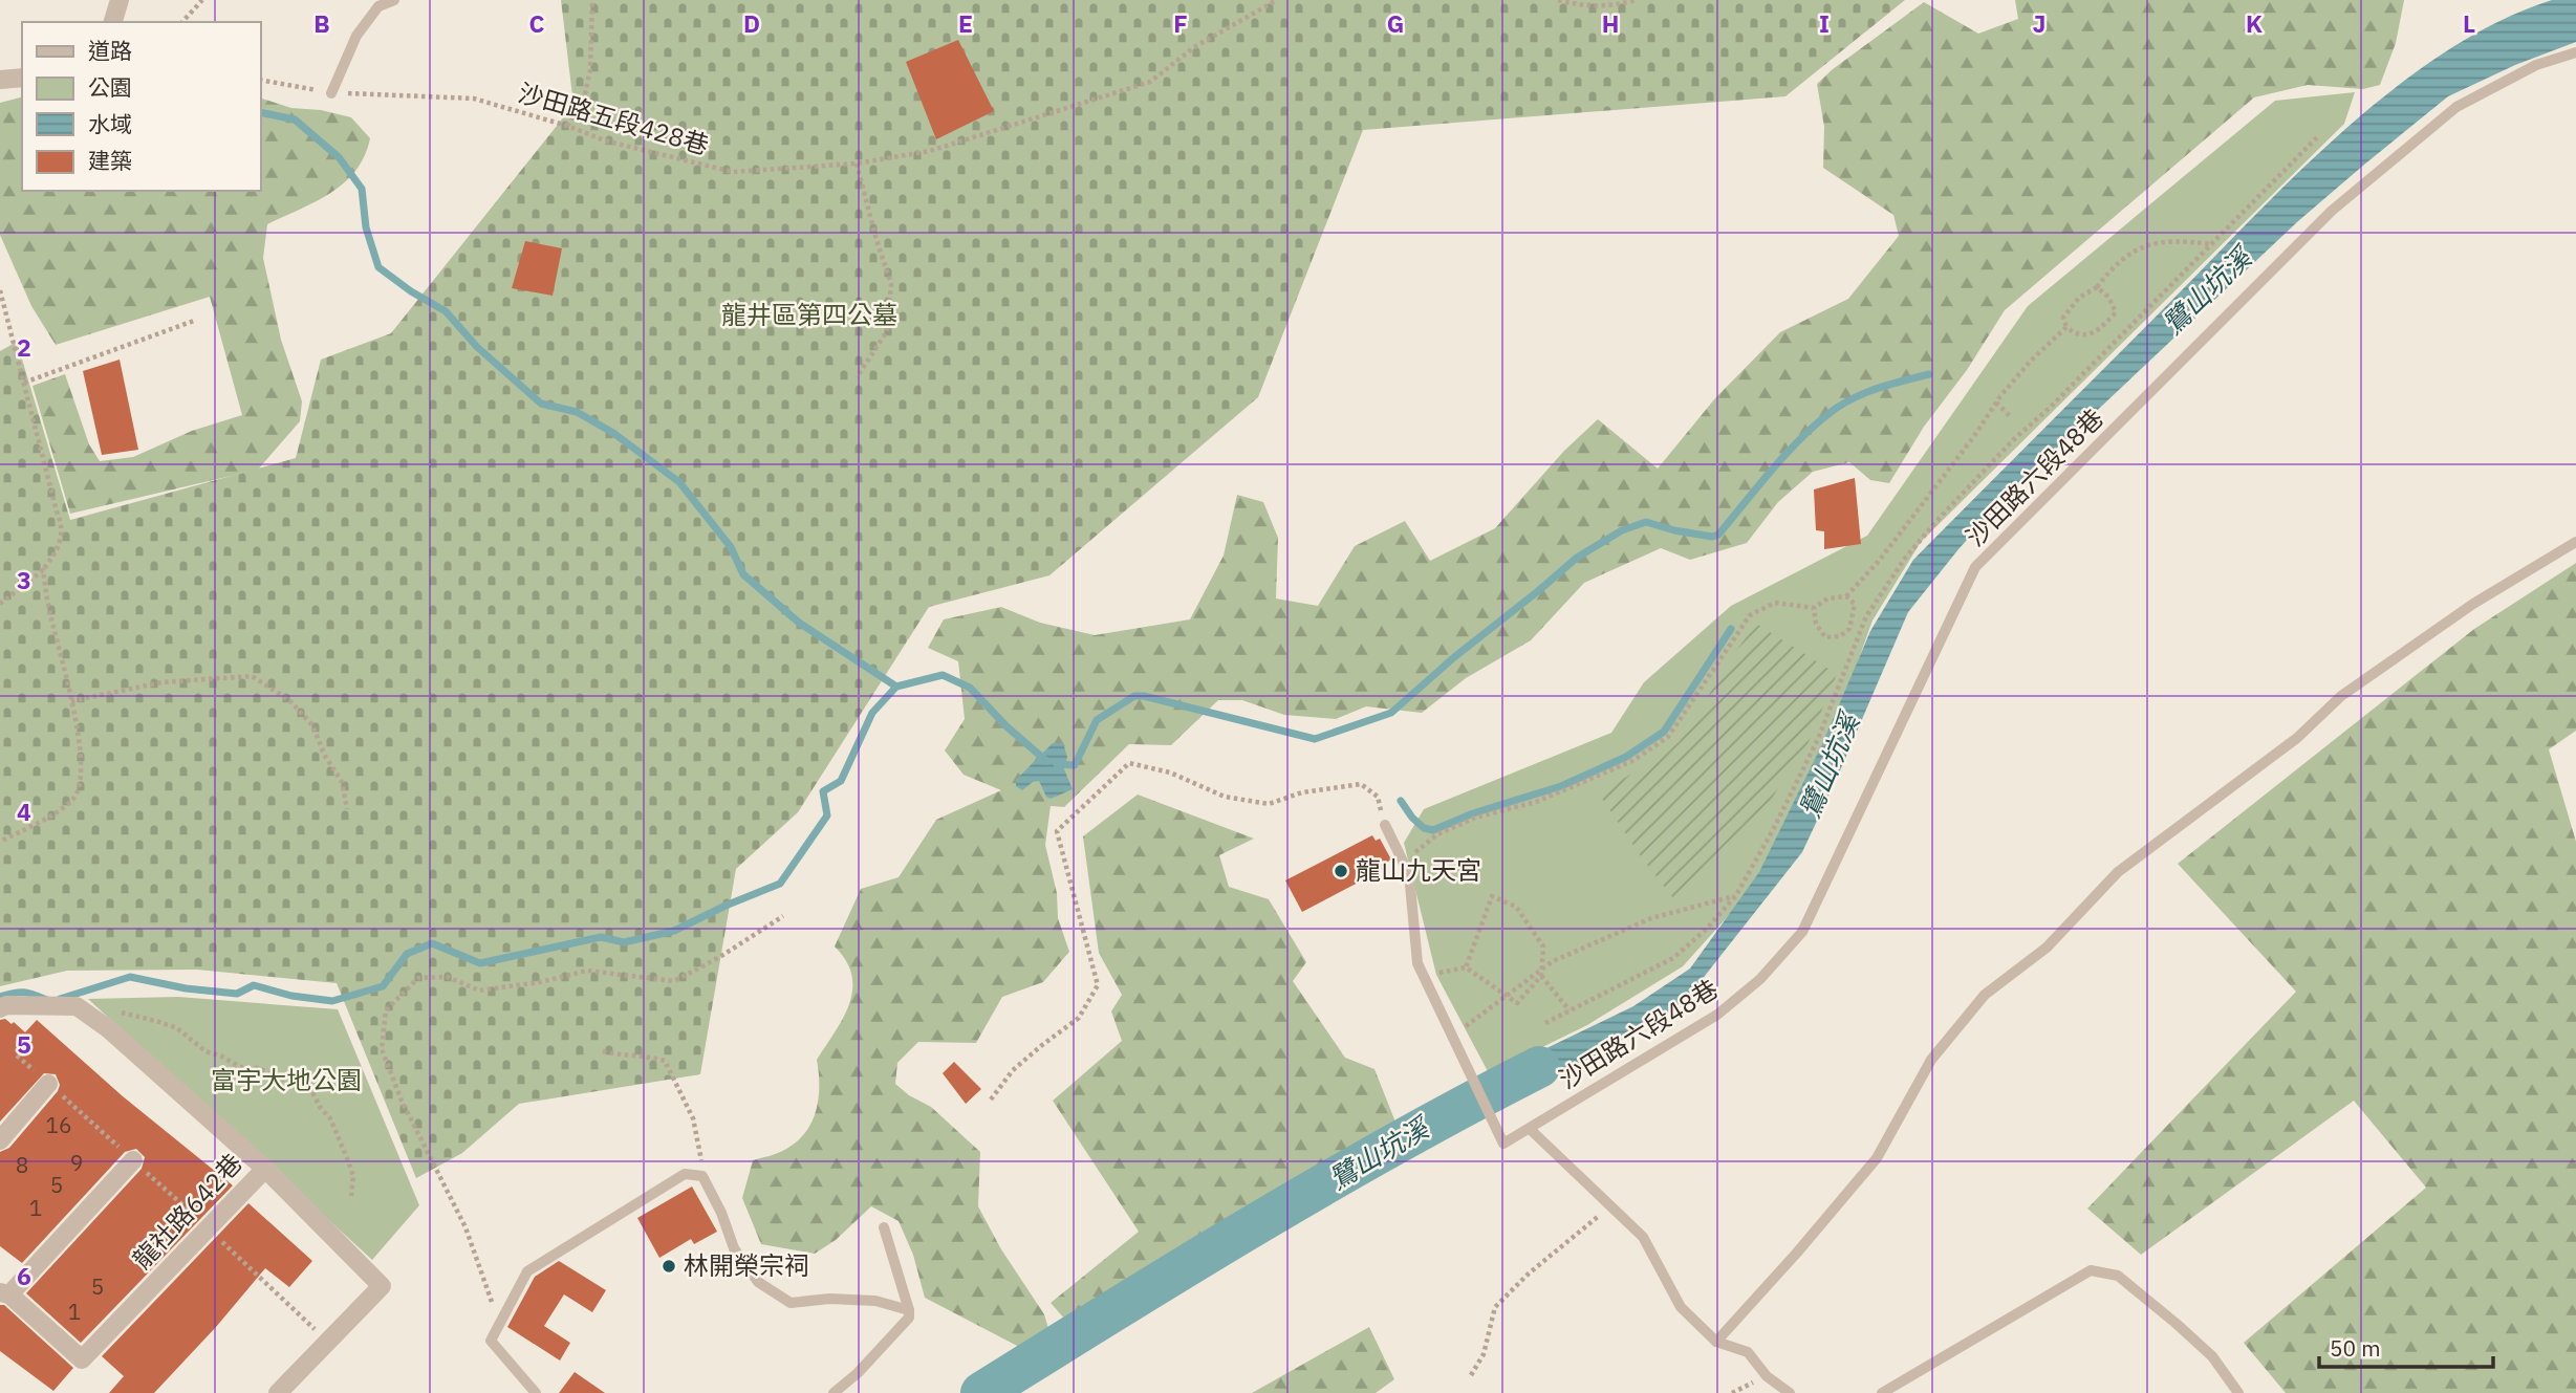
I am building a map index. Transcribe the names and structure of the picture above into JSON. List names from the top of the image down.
{
  "streets": {
    "street": ["龍社路642巷"],
    "lane": ["沙田路六段48巷"],
    "path": ["沙田路五段428巷"]
  },
  "water": ["鷺山坑溪"],
  "parks": ["龍井區第四公墓", "富宇大地公園"],
  "places": ["龍山九天宮", "林開榮宗祠"],
  "house_numbers": [
    "16",
    "9",
    "8",
    "5",
    "1",
    "5",
    "1"
  ],
  "legend": [
    "道路",
    "公園",
    "水域",
    "建築"
  ],
  "scale_bar": "50 m",
  "grid": {
    "columns": [
      "B",
      "C",
      "D",
      "E",
      "F",
      "G",
      "H",
      "I",
      "J",
      "K",
      "L"
    ],
    "rows": [
      "2",
      "3",
      "4",
      "5",
      "6"
    ]
  }
}
